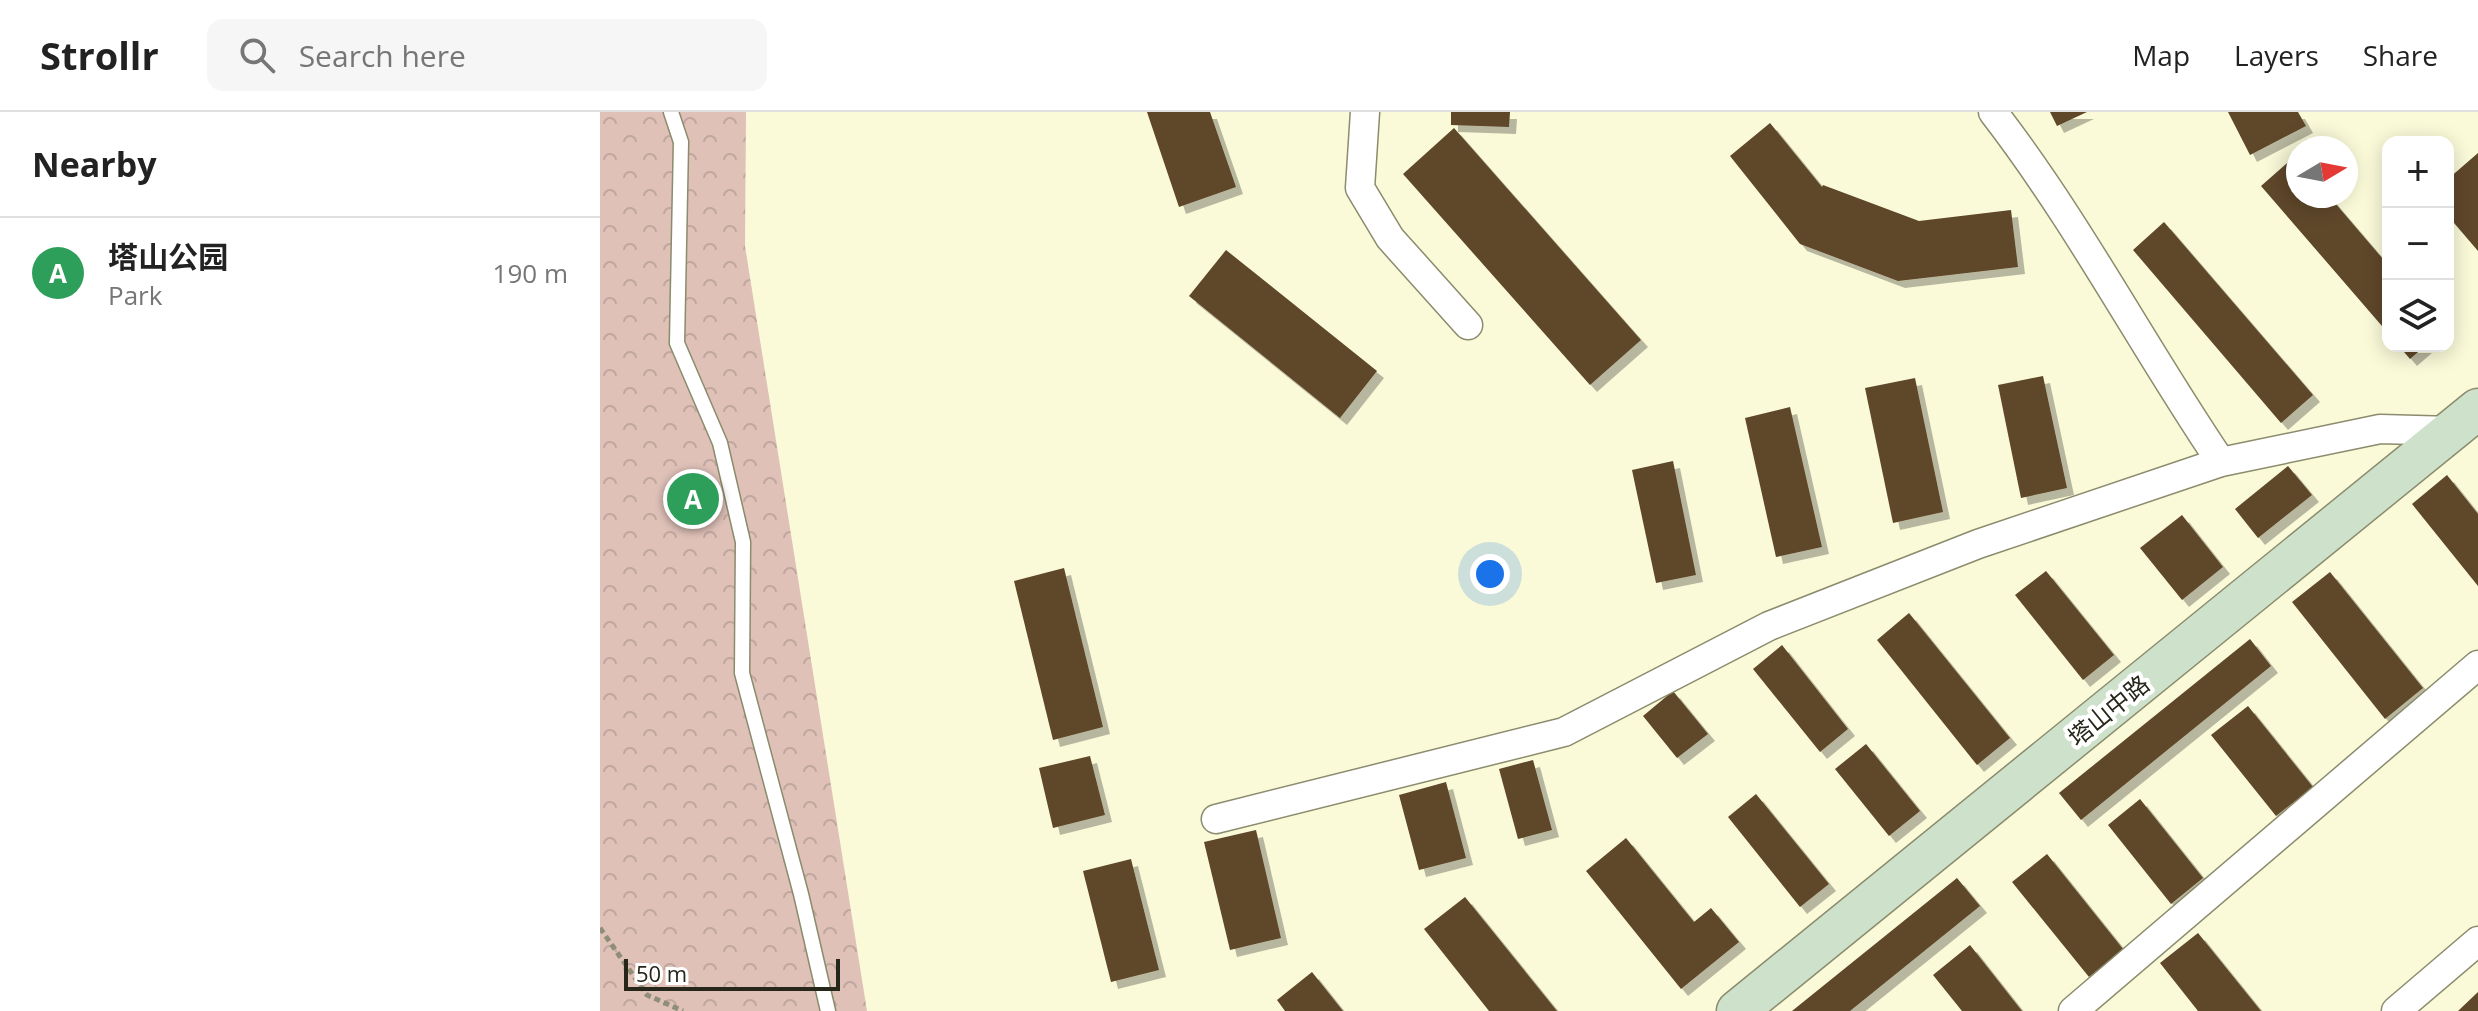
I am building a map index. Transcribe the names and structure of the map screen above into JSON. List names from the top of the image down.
{
  "streets": {
    "street": ["塔山中路"]
  },
  "scale_bar": "50 m",
  "north": "right",
  "page": {
    "header": "Strollr",
    "search": "Search here",
    "nav": ["Map", "Layers", "Share"],
    "heading": "Nearby",
    "map_buttons": ["+", "−"],
    "list": [
      {
        "mark": "A",
        "name": "塔山公园",
        "note": "Park",
        "value": "190 m"
      }
    ],
    "pins": "A",
    "scale": "50 m"
  }
}
